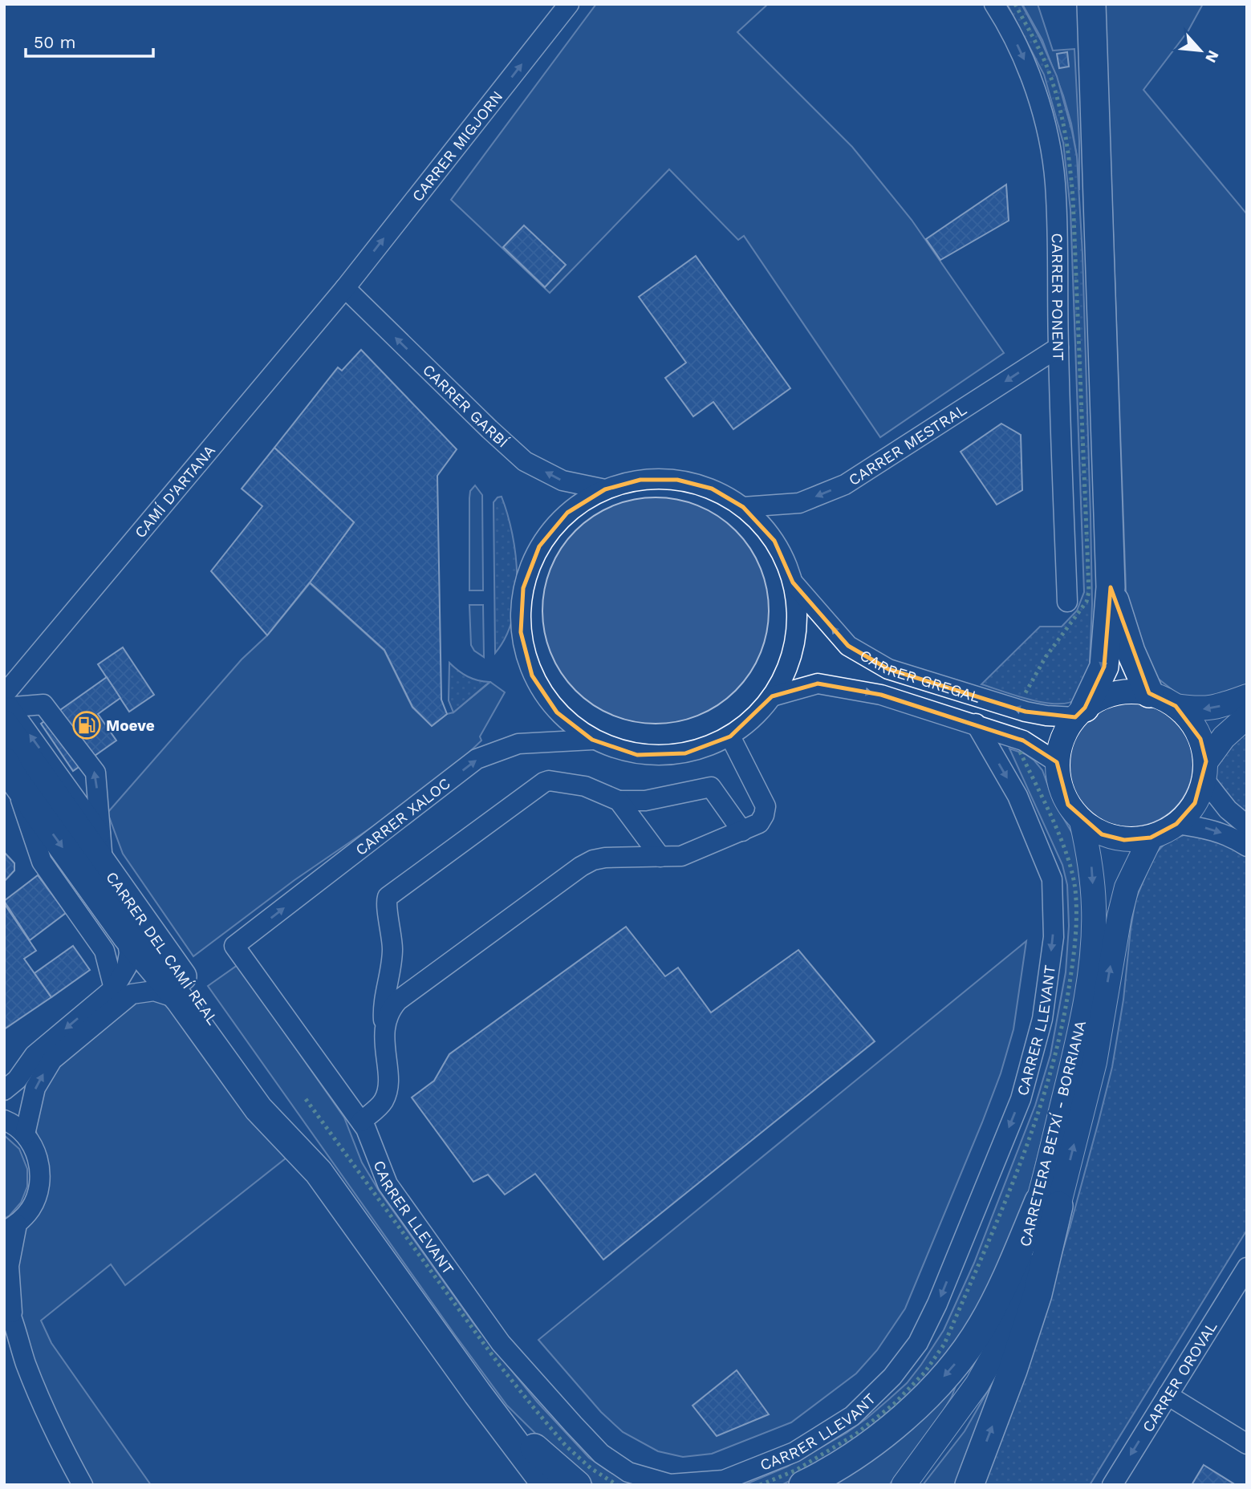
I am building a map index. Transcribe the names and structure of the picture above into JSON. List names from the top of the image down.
{
  "streets": {
    "highway": ["CARRER DEL CAMÍ REAL"],
    "main road": ["CARRETERA BETXÍ - BORRIANA"],
    "street": [
      "CARRER MIGJORN",
      "CARRER PONENT",
      "CARRER GARBÍ",
      "CARRER MESTRAL",
      "CAMÍ D'ARTANA",
      "CARRER GREGAL",
      "CARRER XALOC",
      "CARRER LLEVANT",
      "CARRER OROVAL"
    ]
  },
  "crossings": [
    ["CARRER MIGJORN", "CARRER GARBÍ"],
    ["CARRER MIGJORN", "CAMÍ D'ARTANA"],
    ["CARRER PONENT", "CARRER MESTRAL"],
    ["CARRER GARBÍ", "CAMÍ D'ARTANA"],
    ["CAMÍ D'ARTANA", "CARRER DEL CAMÍ REAL"],
    ["CARRER GREGAL", "CARRER LLEVANT"],
    ["CARRER GREGAL", "CARRETERA BETXÍ - BORRIANA"],
    ["CARRER XALOC", "CARRER LLEVANT"]
  ],
  "one_way": [
    "CARRER MIGJORN",
    "CARRER PONENT",
    "CARRER GARBÍ",
    "CARRER MESTRAL",
    "CARRER OROVAL"
  ],
  "places": {
    "fuel station": ["Moeve"]
  },
  "scale_bar": "50 m",
  "north": "bottom right"
}
